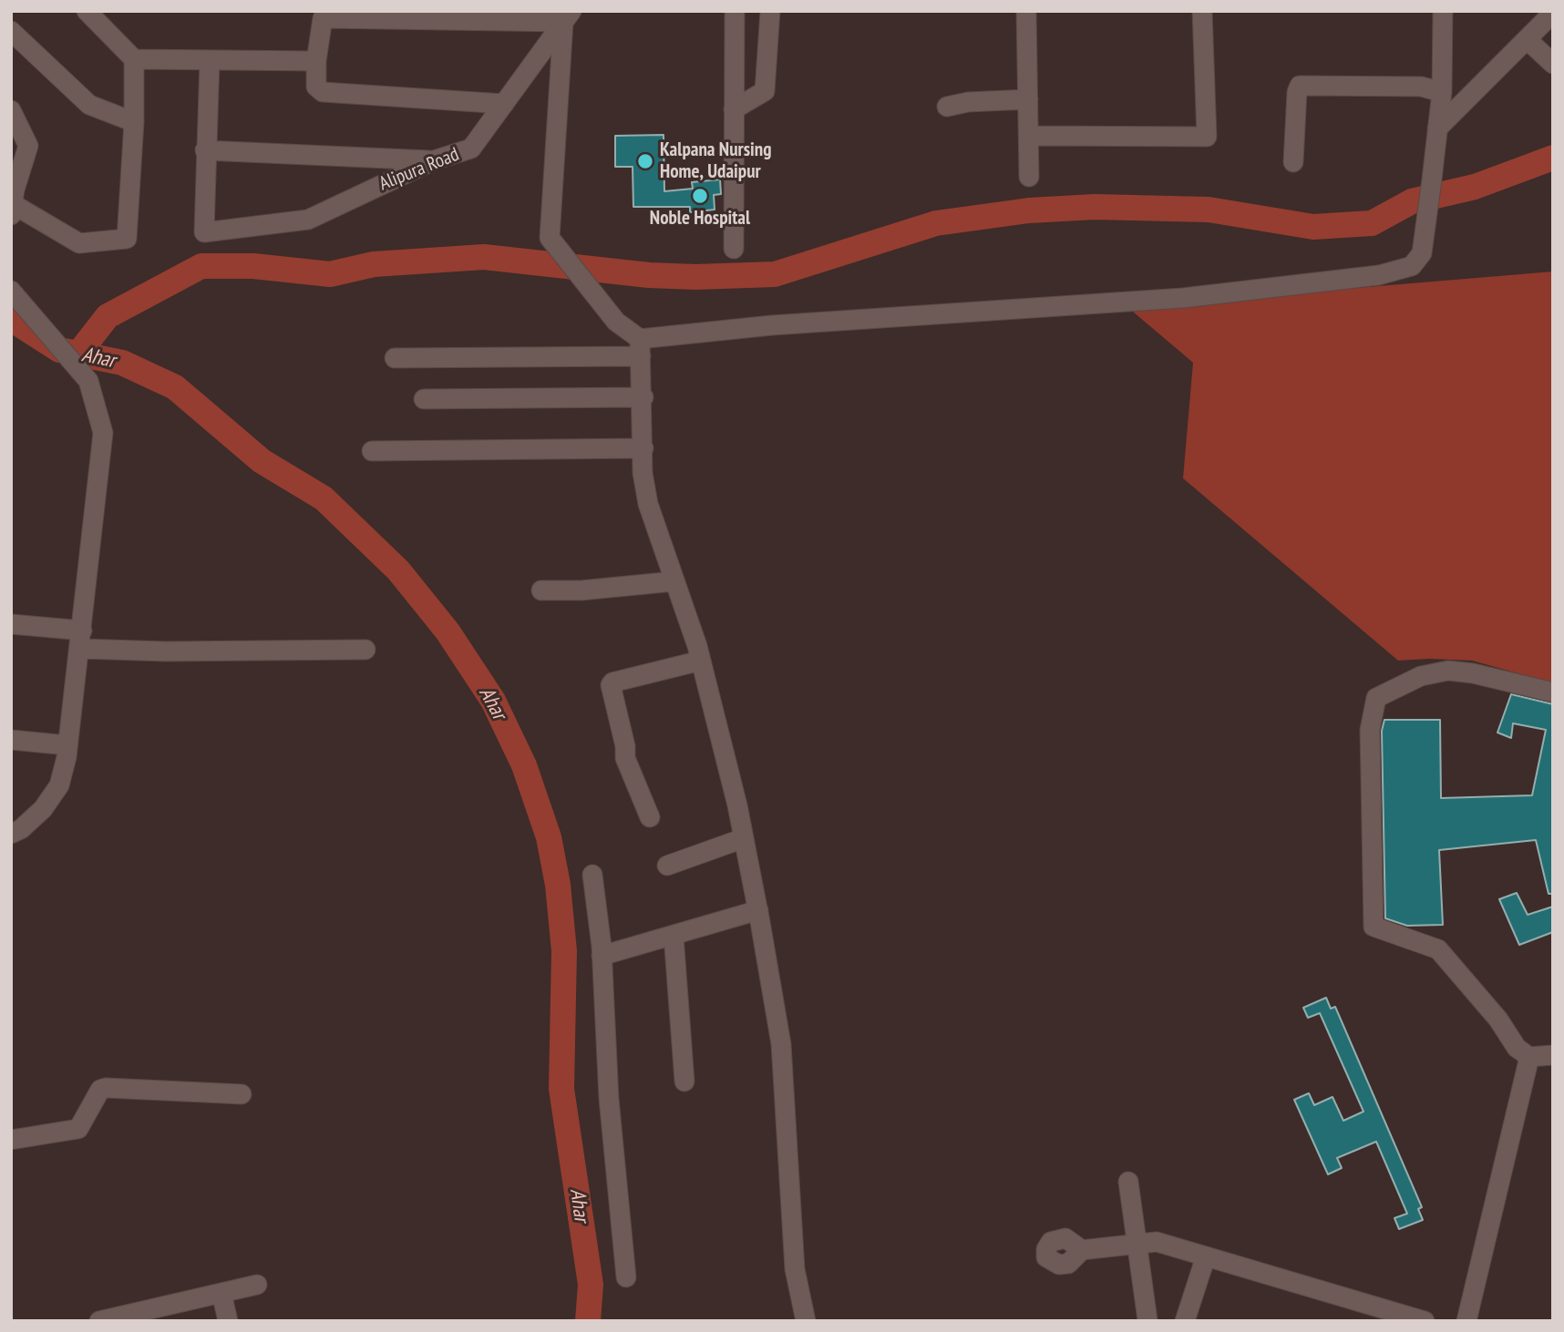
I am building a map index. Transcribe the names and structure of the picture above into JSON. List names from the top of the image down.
{
  "streets": {
    "street": ["Alipura Road"]
  },
  "water": ["Ahar"],
  "places": ["Kalpana Nursing Home, Udaipur", "Noble Hospital"]
}
